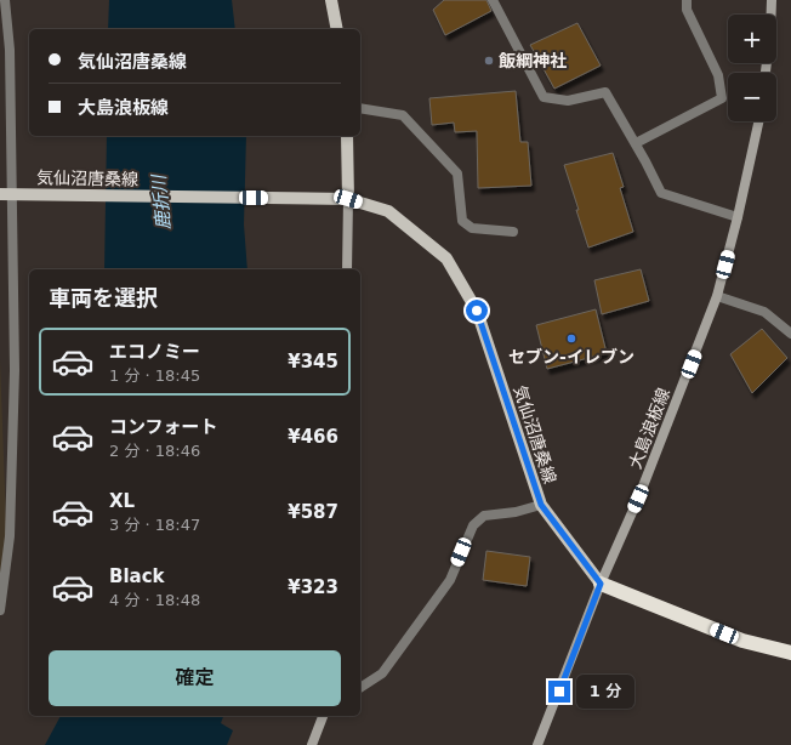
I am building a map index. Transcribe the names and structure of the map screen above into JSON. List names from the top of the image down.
{
  "streets": {
    "main road": ["気仙沼唐桑線", "大島浪板線"]
  },
  "crossings": [
    ["気仙沼唐桑線", "大島浪板線"]
  ],
  "water": ["鹿折川"],
  "places": ["飯綱神社", "セブン-イレブン"],
  "page": {
    "map_buttons": ["+", "−"],
    "banner": ["気仙沼唐桑線", "大島浪板線"],
    "heading": "車両を選択",
    "list": [
      {
        "name": "エコノミー",
        "note": "1 分 · 18:45",
        "value": "¥345"
      },
      {
        "name": "コンフォート",
        "note": "2 分 · 18:46",
        "value": "¥466"
      },
      {
        "name": "XL",
        "note": "3 分 · 18:47",
        "value": "¥587"
      },
      {
        "name": "Black",
        "note": "4 分 · 18:48",
        "value": "¥323"
      }
    ],
    "buttons": "確定",
    "bubble": "1 分"
  }
}
